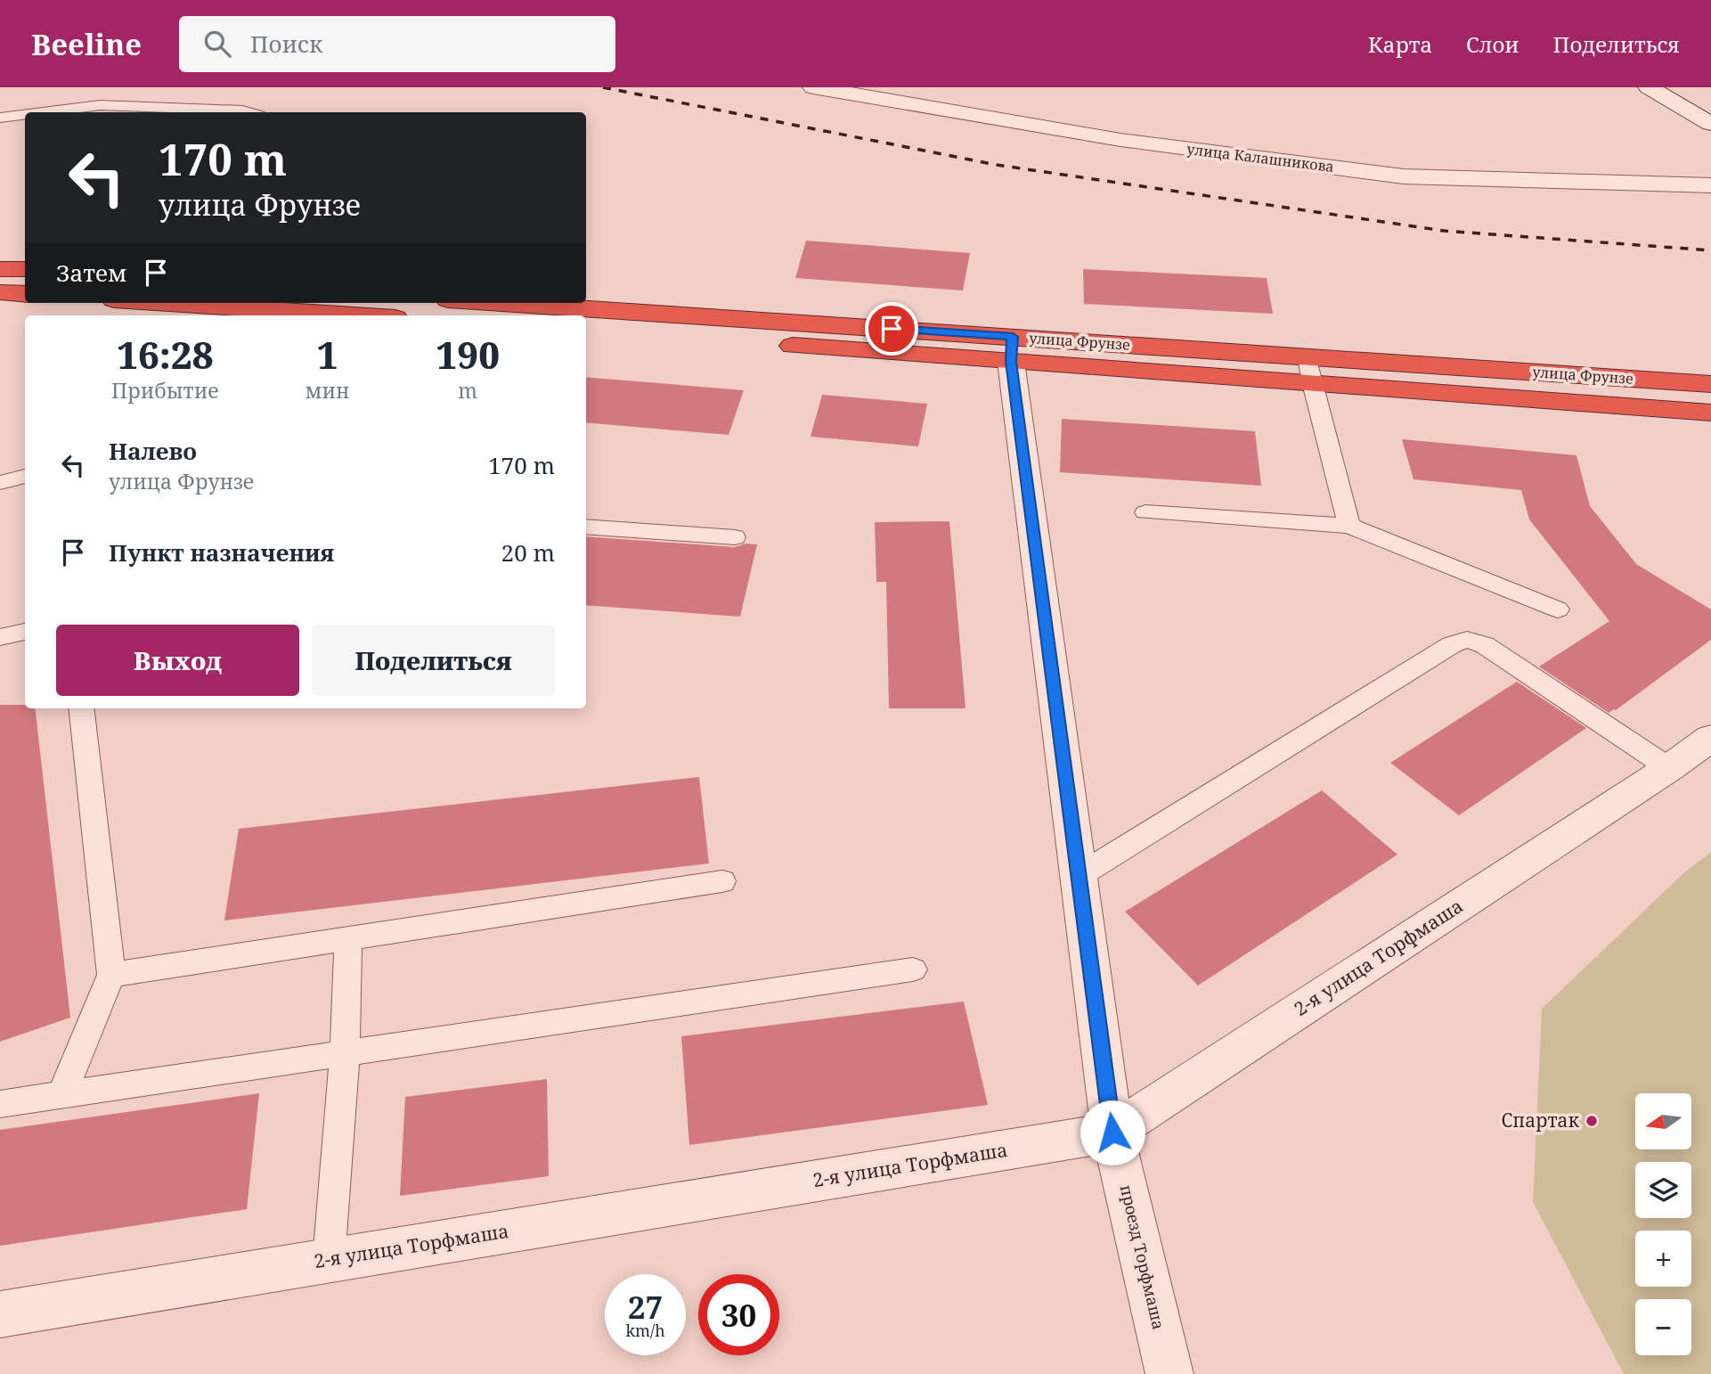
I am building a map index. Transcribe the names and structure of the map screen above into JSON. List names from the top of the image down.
{
  "streets": {
    "highway": ["улица Фрунзе"],
    "street": ["улица Калашникова", "2-я улица Торфмаша", "проезд Торфмаша"]
  },
  "crossings": [
    ["улица Фрунзе", "проезд Торфмаша"],
    ["2-я улица Торфмаша", "проезд Торфмаша"]
  ],
  "places": ["Спартак"],
  "north": "left",
  "page": {
    "header": "Beeline",
    "search": "Поиск",
    "nav": ["Карта", "Слои", "Поделиться"],
    "turn": ["170 m", "улица Фрунзе"],
    "then": "Затем",
    "eta": [
      "16:28",
      "Прибытие",
      "1",
      "мин",
      "190",
      "m"
    ],
    "list": [
      {
        "name": "Налево",
        "note": "улица Фрунзе",
        "value": "170 m"
      },
      {
        "name": "Пункт назначения",
        "value": "20 m"
      }
    ],
    "buttons": ["Выход", "Поделиться"],
    "map_buttons": ["+", "−"],
    "speed": "27 km/h",
    "limit": "30"
  }
}
